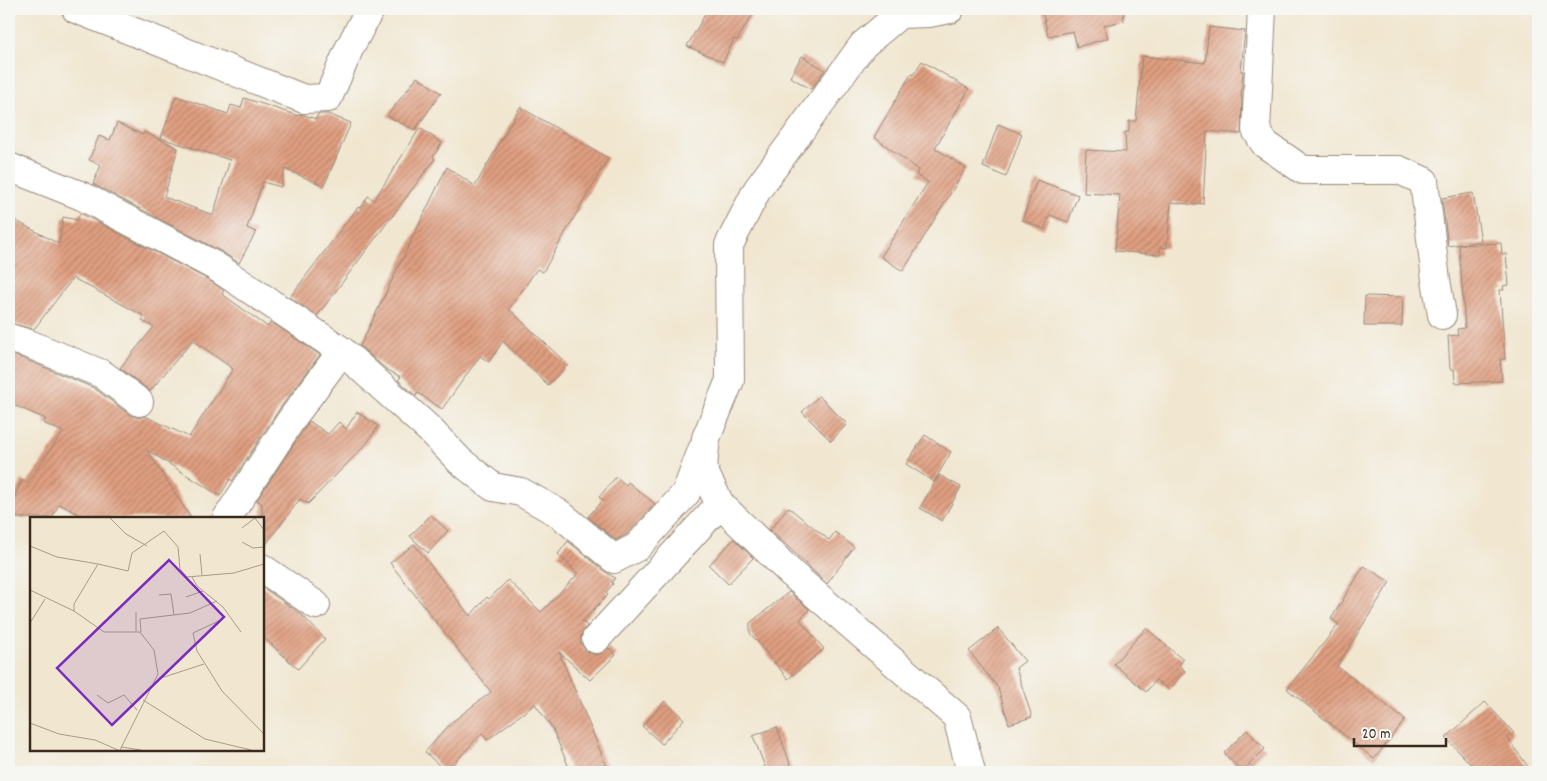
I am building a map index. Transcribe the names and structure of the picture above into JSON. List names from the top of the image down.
{
  "scale_bar": "20 m"
}
